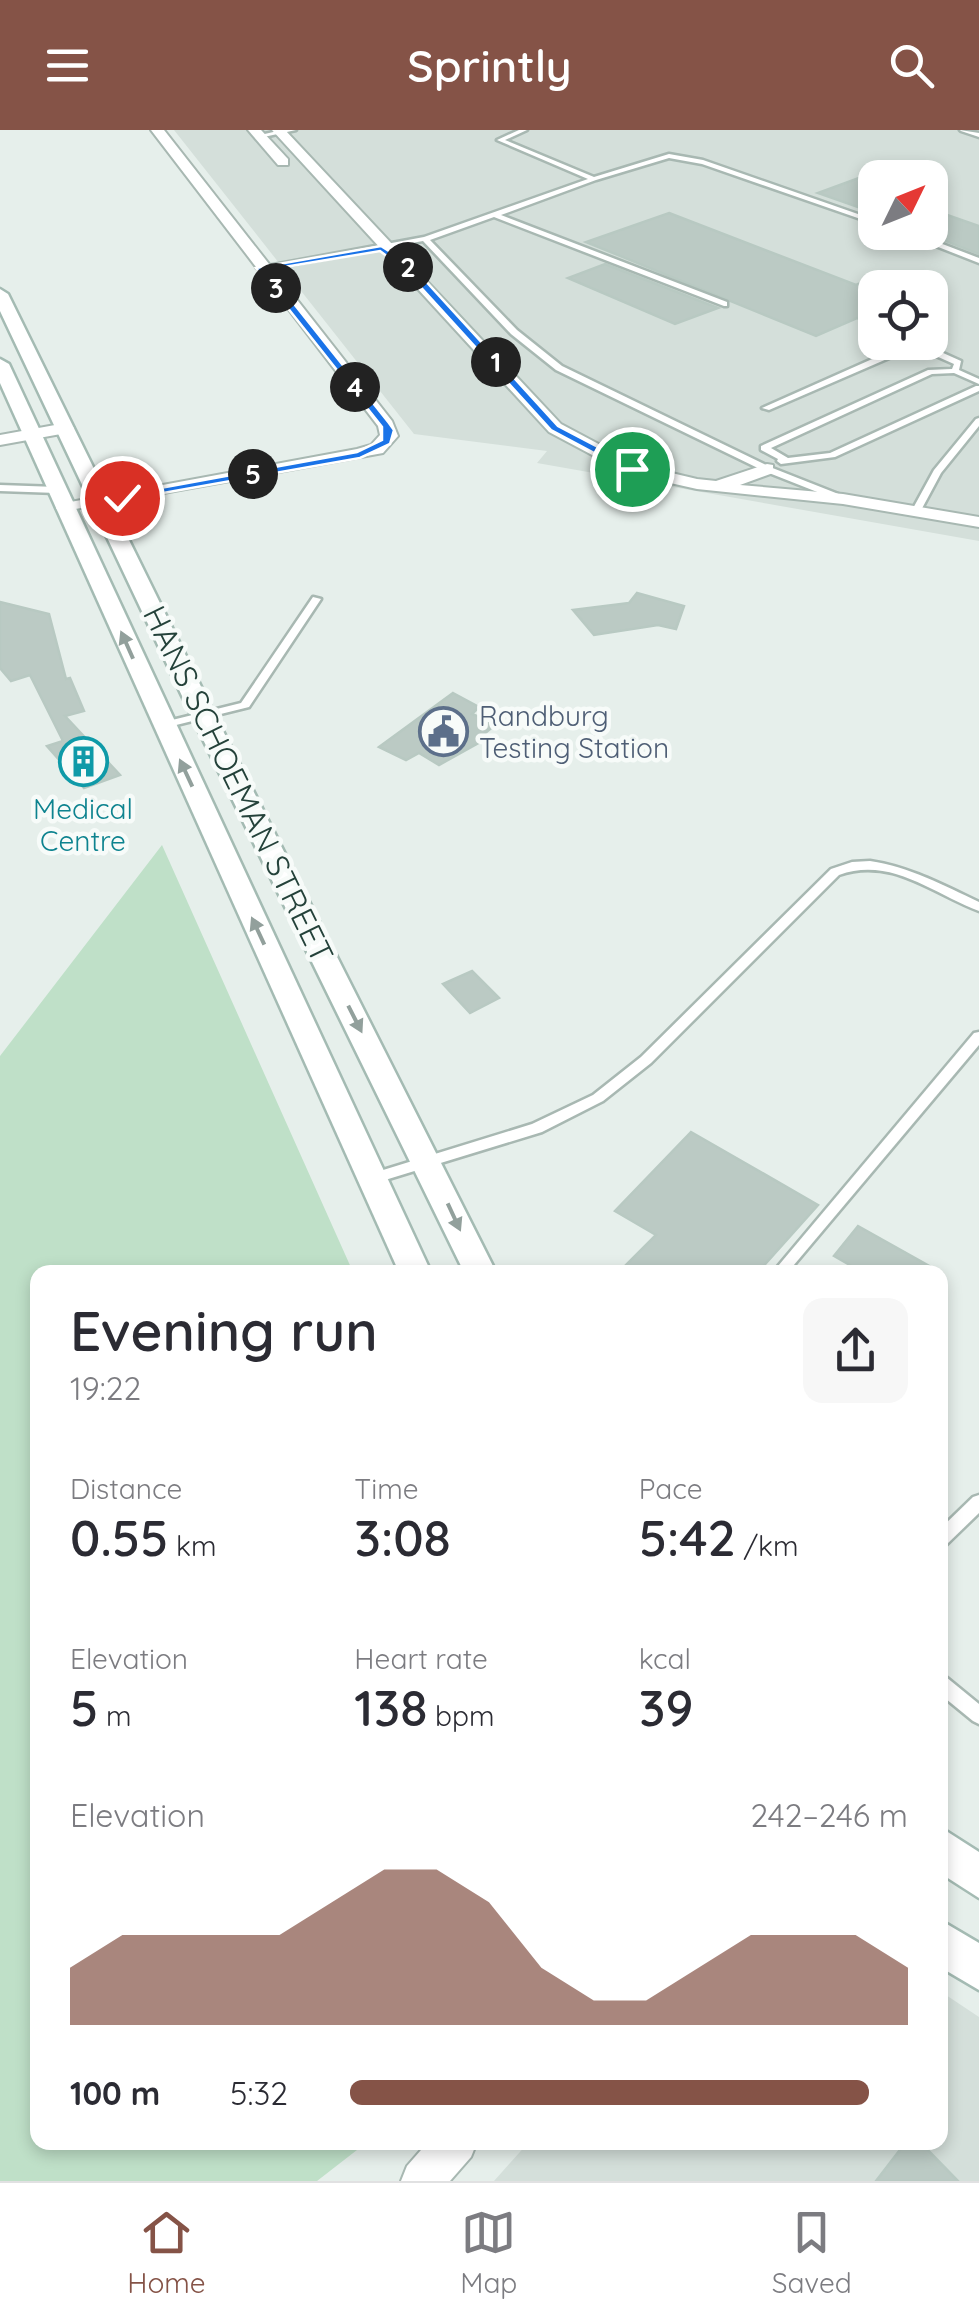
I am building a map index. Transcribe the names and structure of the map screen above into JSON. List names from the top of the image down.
{
  "streets": {
    "main road": ["HANS SCHOEMAN STREET"]
  },
  "places": {
    "public building": ["Randburg Testing Station"],
    "building": ["Medical Centre"]
  },
  "north": "top right",
  "page": {
    "header": "Sprintly",
    "pins": [
      "2",
      "3",
      "1",
      "4",
      "5"
    ],
    "heading": ["Evening run", "19:22"],
    "stats": [
      ["Distance", "0.55 km"],
      ["Time", "3:08"],
      ["Pace", "5:42 /km"],
      ["Elevation", "5 m"],
      ["Heart rate", "138 bpm"],
      ["kcal", "39"]
    ],
    "chart": ["Elevation", "242–246 m"],
    "list": [
      {
        "name": "100 m",
        "note": "5:32"
      }
    ],
    "tabs": ["Home", "Map", "Saved"]
  }
}
